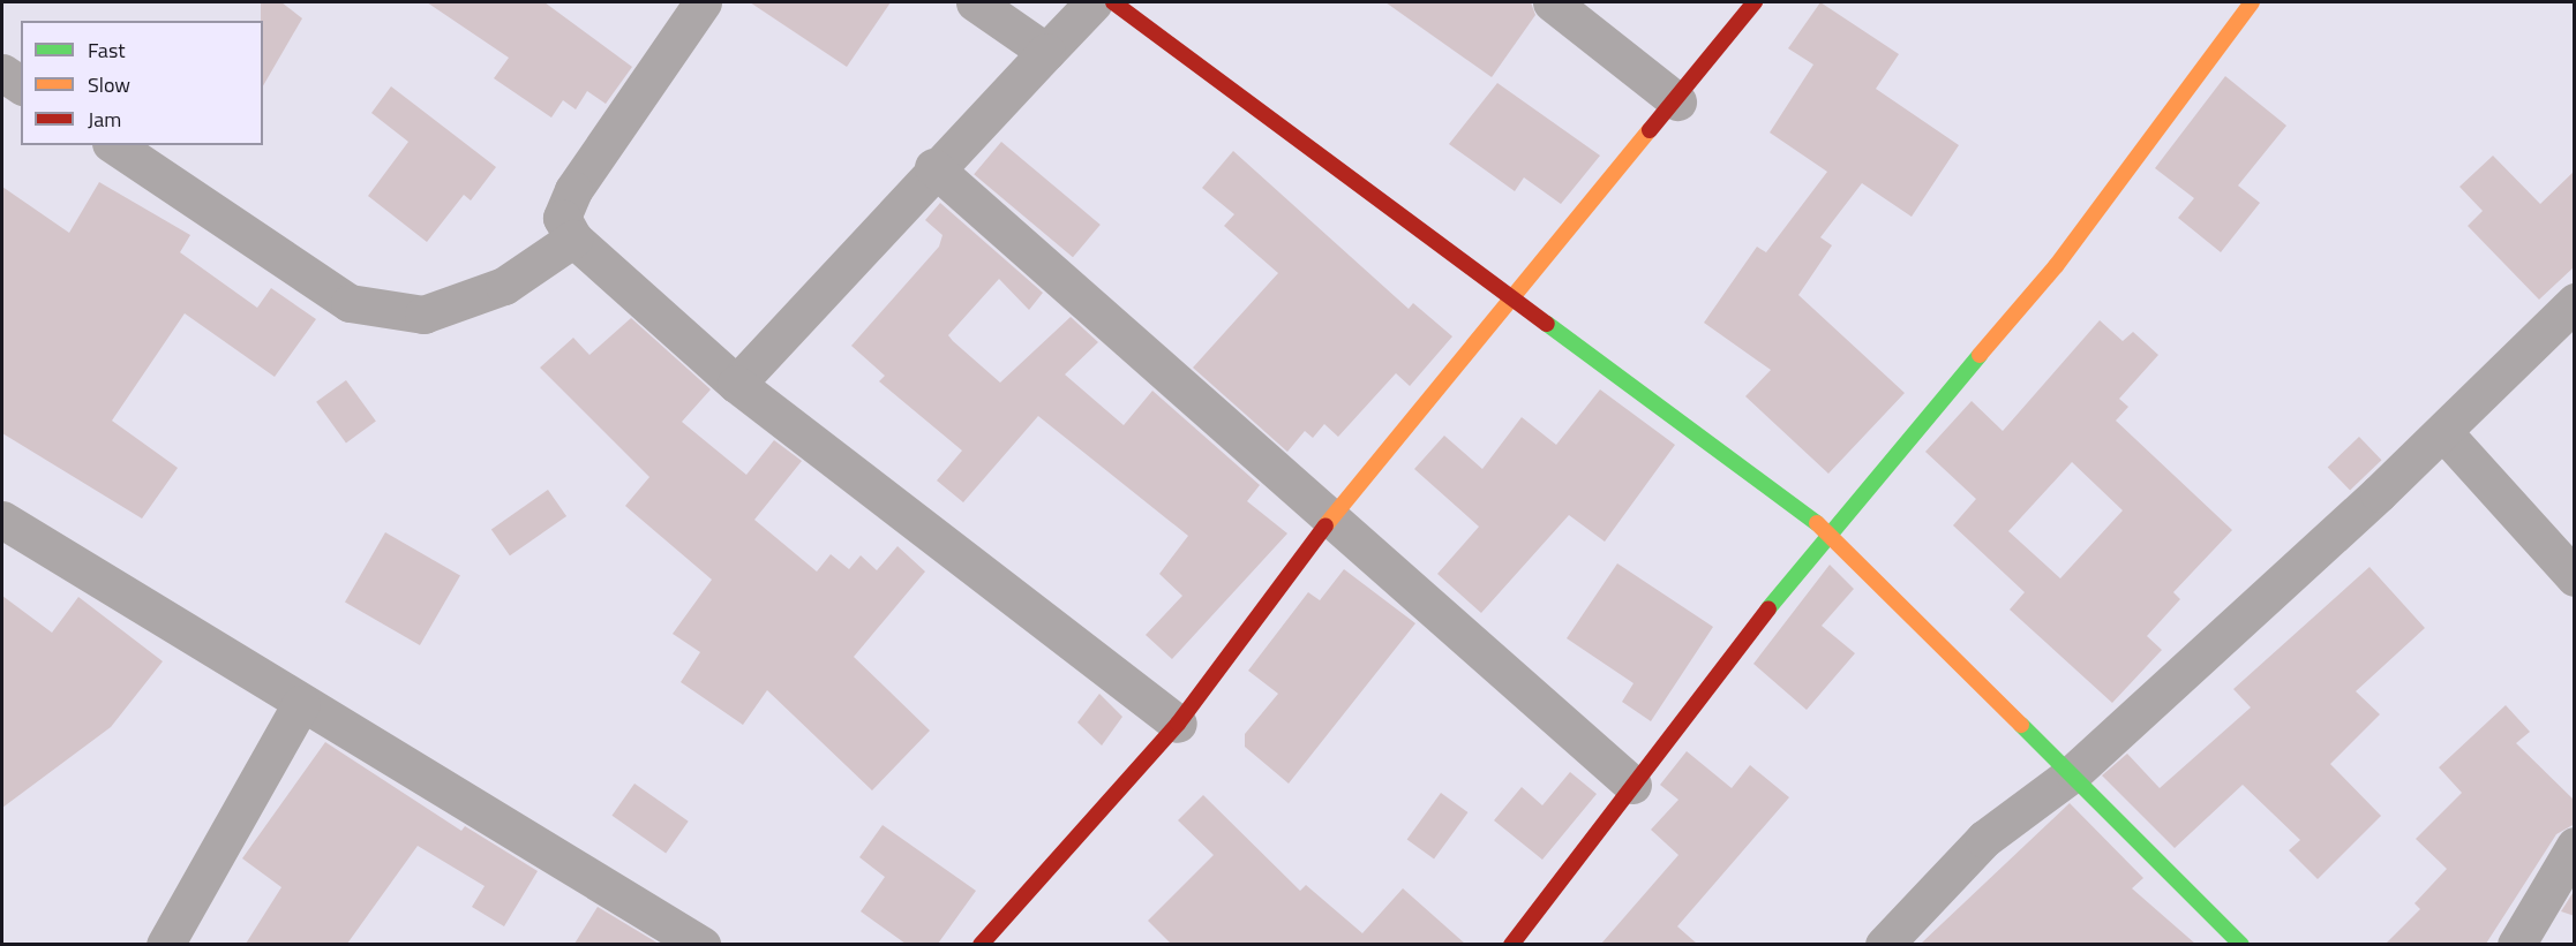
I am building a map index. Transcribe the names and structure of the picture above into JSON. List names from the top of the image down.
{
  "legend": ["Fast", "Slow", "Jam"]
}
